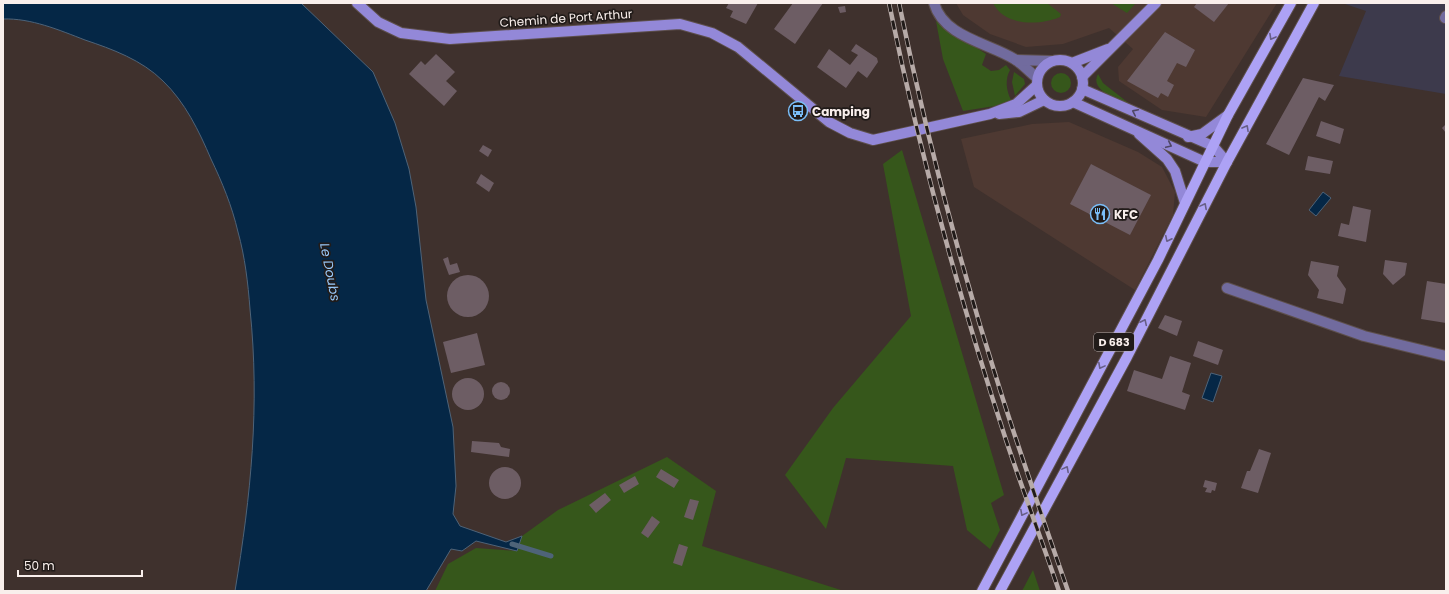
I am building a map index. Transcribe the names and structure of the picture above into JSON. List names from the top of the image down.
{
  "streets": {
    "main road": ["D 683"],
    "street": ["Chemin de Port Arthur"]
  },
  "water": ["Le Doubs"],
  "places": {
    "bus stop": ["Camping"],
    "restaurant": ["KFC"]
  },
  "scale_bar": "50 m"
}
